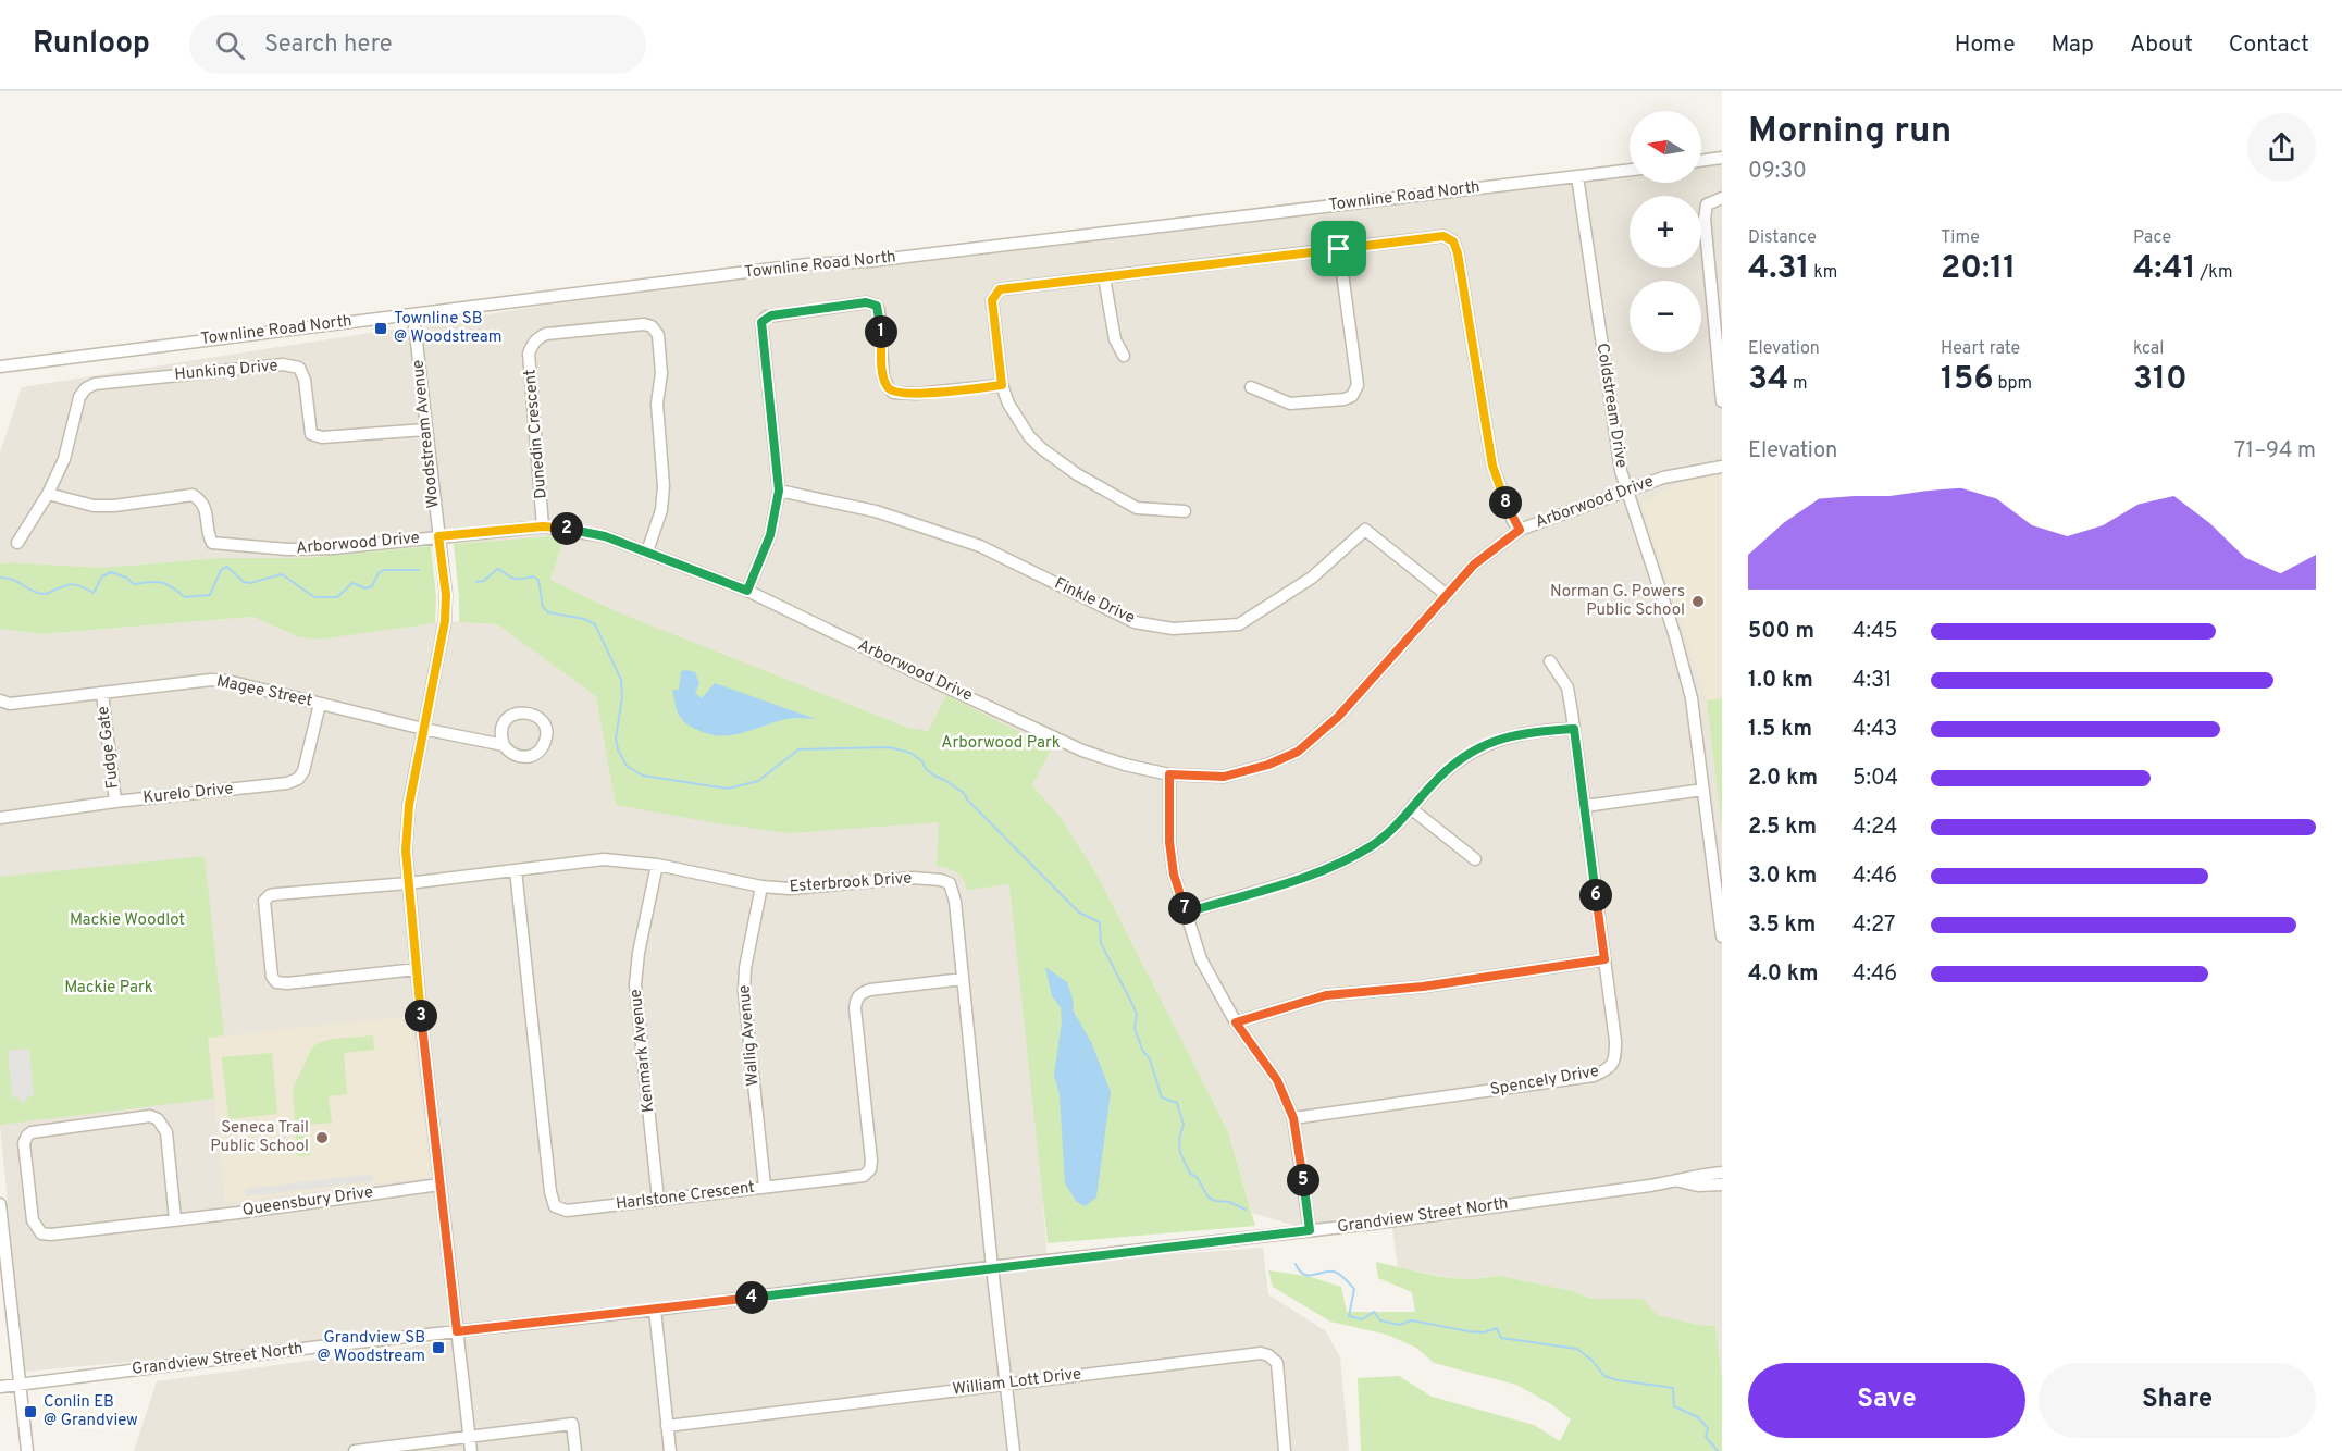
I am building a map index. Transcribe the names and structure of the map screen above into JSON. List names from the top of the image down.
{
  "streets": {
    "street": [
      "Townline Road North",
      "Hunking Drive",
      "Coldstream Drive",
      "Woodstream Avenue",
      "Dunedin Crescent",
      "Arborwood Drive",
      "Finkle Drive",
      "Magee Street",
      "Fudge Gate",
      "Kurelo Drive",
      "Esterbrook Drive",
      "Wallig Avenue",
      "Kenmark Avenue",
      "Spencely Drive",
      "Harlstone Crescent",
      "Queensbury Drive",
      "Grandview Street North",
      "William Lott Drive"
    ]
  },
  "crossings": [
    ["Townline Road North", "Coldstream Drive"],
    ["Townline Road North", "Woodstream Avenue"],
    ["Hunking Drive", "Woodstream Avenue"],
    ["Hunking Drive", "Arborwood Drive"],
    ["Coldstream Drive", "Arborwood Drive"],
    ["Woodstream Avenue", "Arborwood Drive"],
    ["Woodstream Avenue", "Magee Street"],
    ["Woodstream Avenue", "Esterbrook Drive"],
    ["Woodstream Avenue", "Queensbury Drive"],
    ["Woodstream Avenue", "Grandview Street North"],
    ["Dunedin Crescent", "Arborwood Drive"],
    ["Arborwood Drive", "Finkle Drive"],
    ["Magee Street", "Fudge Gate"],
    ["Magee Street", "Kurelo Drive"],
    ["Fudge Gate", "Kurelo Drive"],
    ["Esterbrook Drive", "Wallig Avenue"],
    ["Esterbrook Drive", "Kenmark Avenue"],
    ["Esterbrook Drive", "Harlstone Crescent"],
    ["Esterbrook Drive", "Grandview Street North"],
    ["Esterbrook Drive", "William Lott Drive"],
    ["Wallig Avenue", "Harlstone Crescent"],
    ["Kenmark Avenue", "Harlstone Crescent"]
  ],
  "parks": ["Arborwood Park", "Mackie Woodlot", "Mackie Park"],
  "places": {
    "transit": ["Townline SB @ Woodstream", "Grandview SB @ Woodstream", "Conlin EB @ Grandview"],
    "other": ["Norman G. Powers Public School", "Seneca Trail Public School"]
  },
  "north": "left",
  "page": {
    "header": "Runloop",
    "search": "Search here",
    "nav": [
      "Home",
      "Map",
      "About",
      "Contact"
    ],
    "heading": ["Morning run", "09:30"],
    "map_buttons": ["+", "−"],
    "stats": [
      ["Distance", "4.31 km"],
      ["Time", "20:11"],
      ["Pace", "4:41 /km"],
      ["Elevation", "34 m"],
      ["Heart rate", "156 bpm"],
      ["kcal", "310"]
    ],
    "pins": [
      "1",
      "8",
      "2",
      "6",
      "7",
      "3",
      "5",
      "4"
    ],
    "chart": ["Elevation", "71–94 m"],
    "list": [
      {
        "name": "500 m",
        "note": "4:45"
      },
      {
        "name": "1.0 km",
        "note": "4:31"
      },
      {
        "name": "1.5 km",
        "note": "4:43"
      },
      {
        "name": "2.0 km",
        "note": "5:04"
      },
      {
        "name": "2.5 km",
        "note": "4:24"
      },
      {
        "name": "3.0 km",
        "note": "4:46"
      },
      {
        "name": "3.5 km",
        "note": "4:27"
      },
      {
        "name": "4.0 km",
        "note": "4:46"
      }
    ],
    "buttons": ["Save", "Share"]
  }
}
